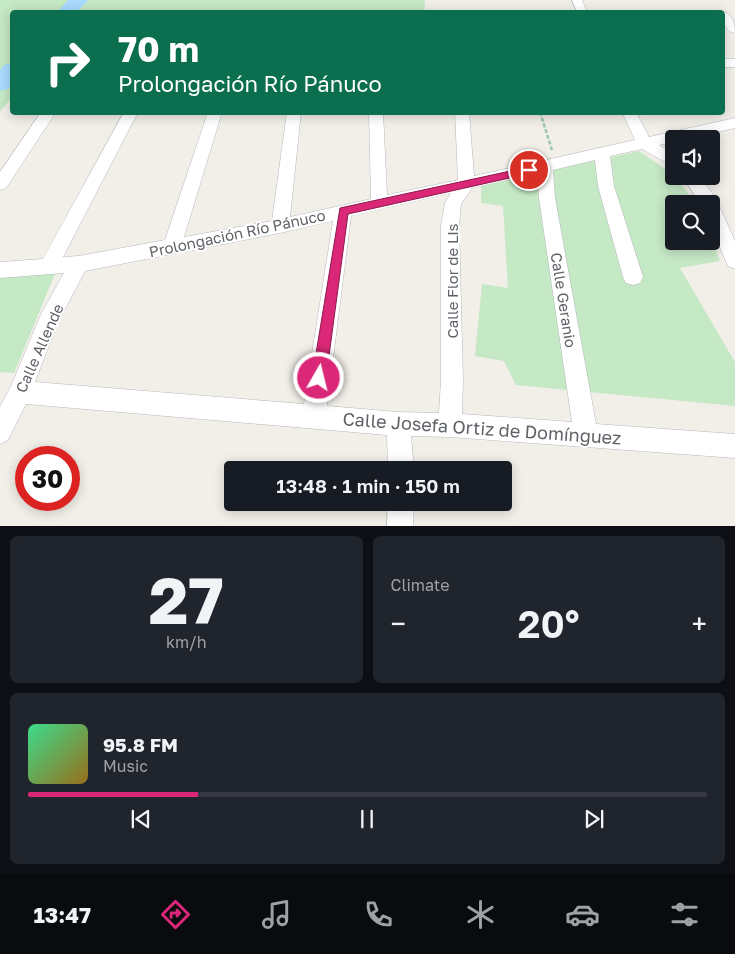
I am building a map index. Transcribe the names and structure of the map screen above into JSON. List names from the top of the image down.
{
  "streets": {
    "street": [
      "Prolongación Río Pánuco",
      "Calle Flor de Lis",
      "Calle Geranio",
      "Calle Allende",
      "Calle Josefa Ortiz de Domínguez"
    ]
  },
  "crossings": [
    ["Prolongación Río Pánuco", "Calle Flor de Lis"],
    ["Prolongación Río Pánuco", "Calle Geranio"],
    ["Prolongación Río Pánuco", "Calle Allende"],
    ["Calle Flor de Lis", "Calle Josefa Ortiz de Domínguez"],
    ["Calle Geranio", "Calle Josefa Ortiz de Domínguez"],
    ["Calle Allende", "Calle Josefa Ortiz de Domínguez"]
  ],
  "page": {
    "turn": ["70 m", "Prolongación Río Pánuco"],
    "limit": "30",
    "trip": "13:48 · 1 min · 150 m",
    "tile": [
      ["27", "km/h"],
      "Climate"
    ],
    "heat": ["−", "20°", "+"],
    "song": ["95.8 FM", "Music"],
    "tabs": "13:47"
  }
}
